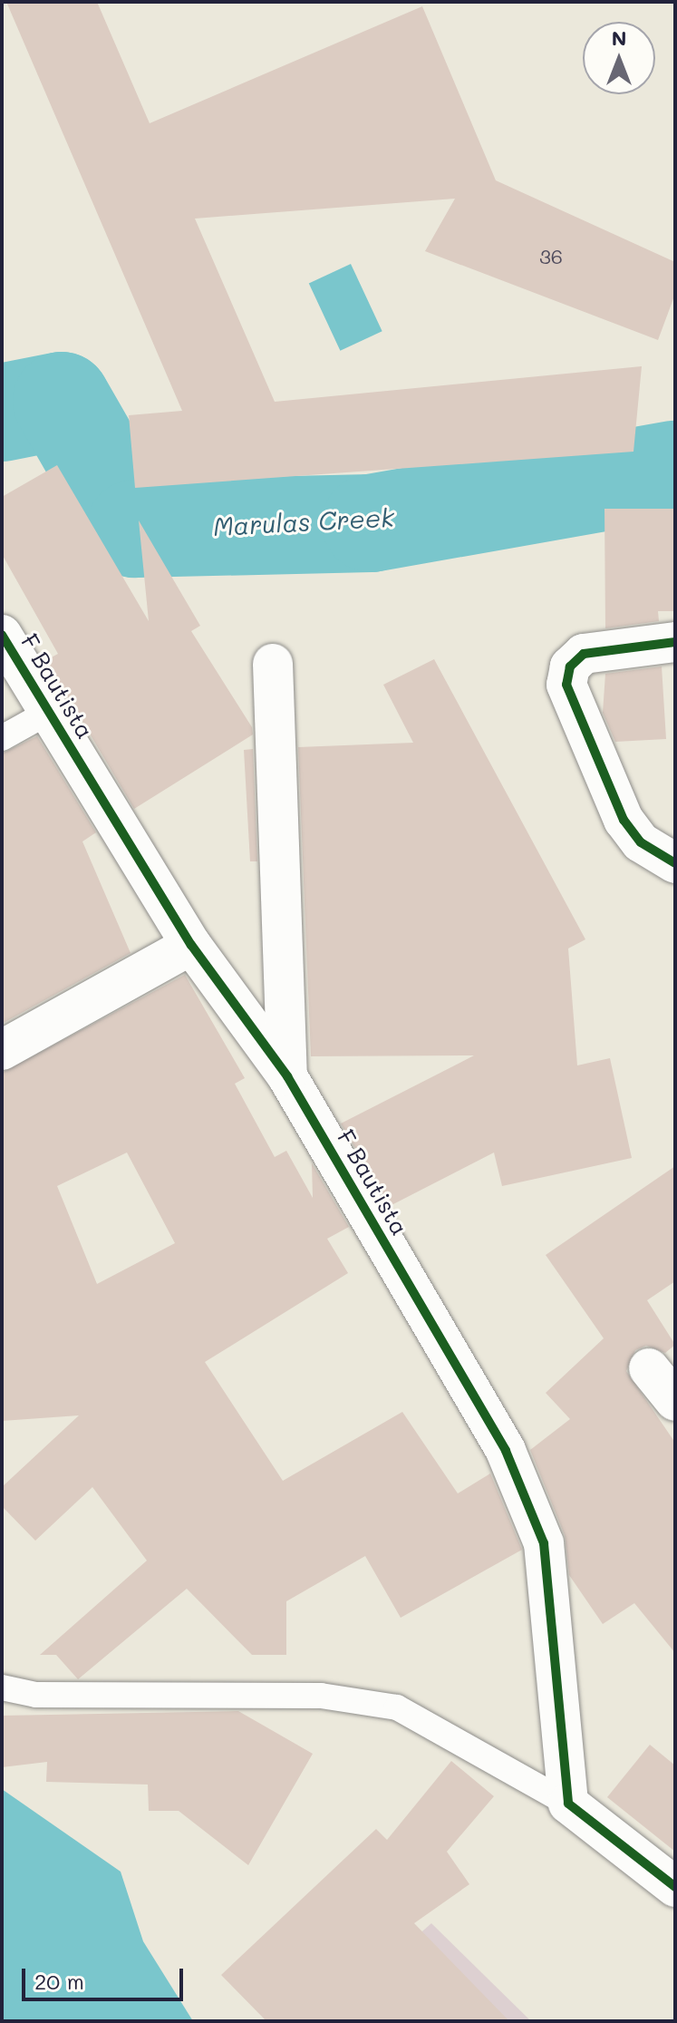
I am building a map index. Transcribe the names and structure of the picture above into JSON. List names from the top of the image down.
{
  "streets": {
    "street": ["F Bautista"]
  },
  "water": ["Marulas Creek"],
  "house_numbers": ["36"],
  "scale_bar": "20 m",
  "north": "top"
}
